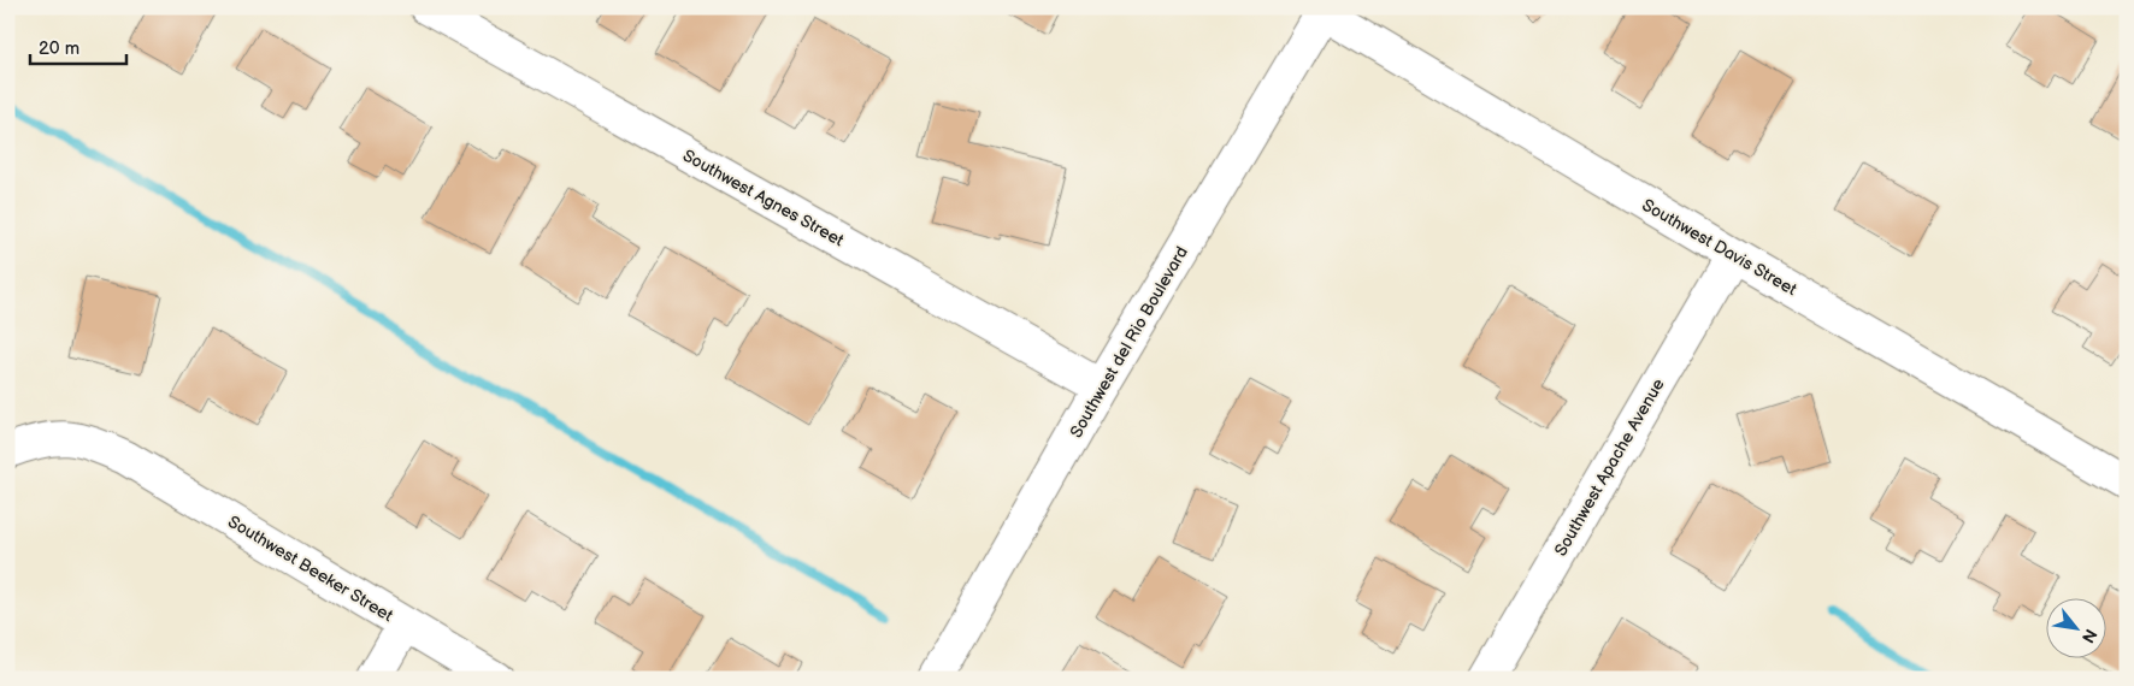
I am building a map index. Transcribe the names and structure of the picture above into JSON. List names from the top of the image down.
{
  "streets": {
    "street": [
      "Southwest Agnes Street",
      "Southwest Davis Street",
      "Southwest del Rio Boulevard",
      "Southwest Apache Avenue",
      "Southwest Beeker Street"
    ]
  },
  "crossings": [
    ["Southwest Agnes Street", "Southwest del Rio Boulevard"],
    ["Southwest Davis Street", "Southwest del Rio Boulevard"],
    ["Southwest Davis Street", "Southwest Apache Avenue"]
  ],
  "scale_bar": "20 m",
  "north": "bottom right"
}
